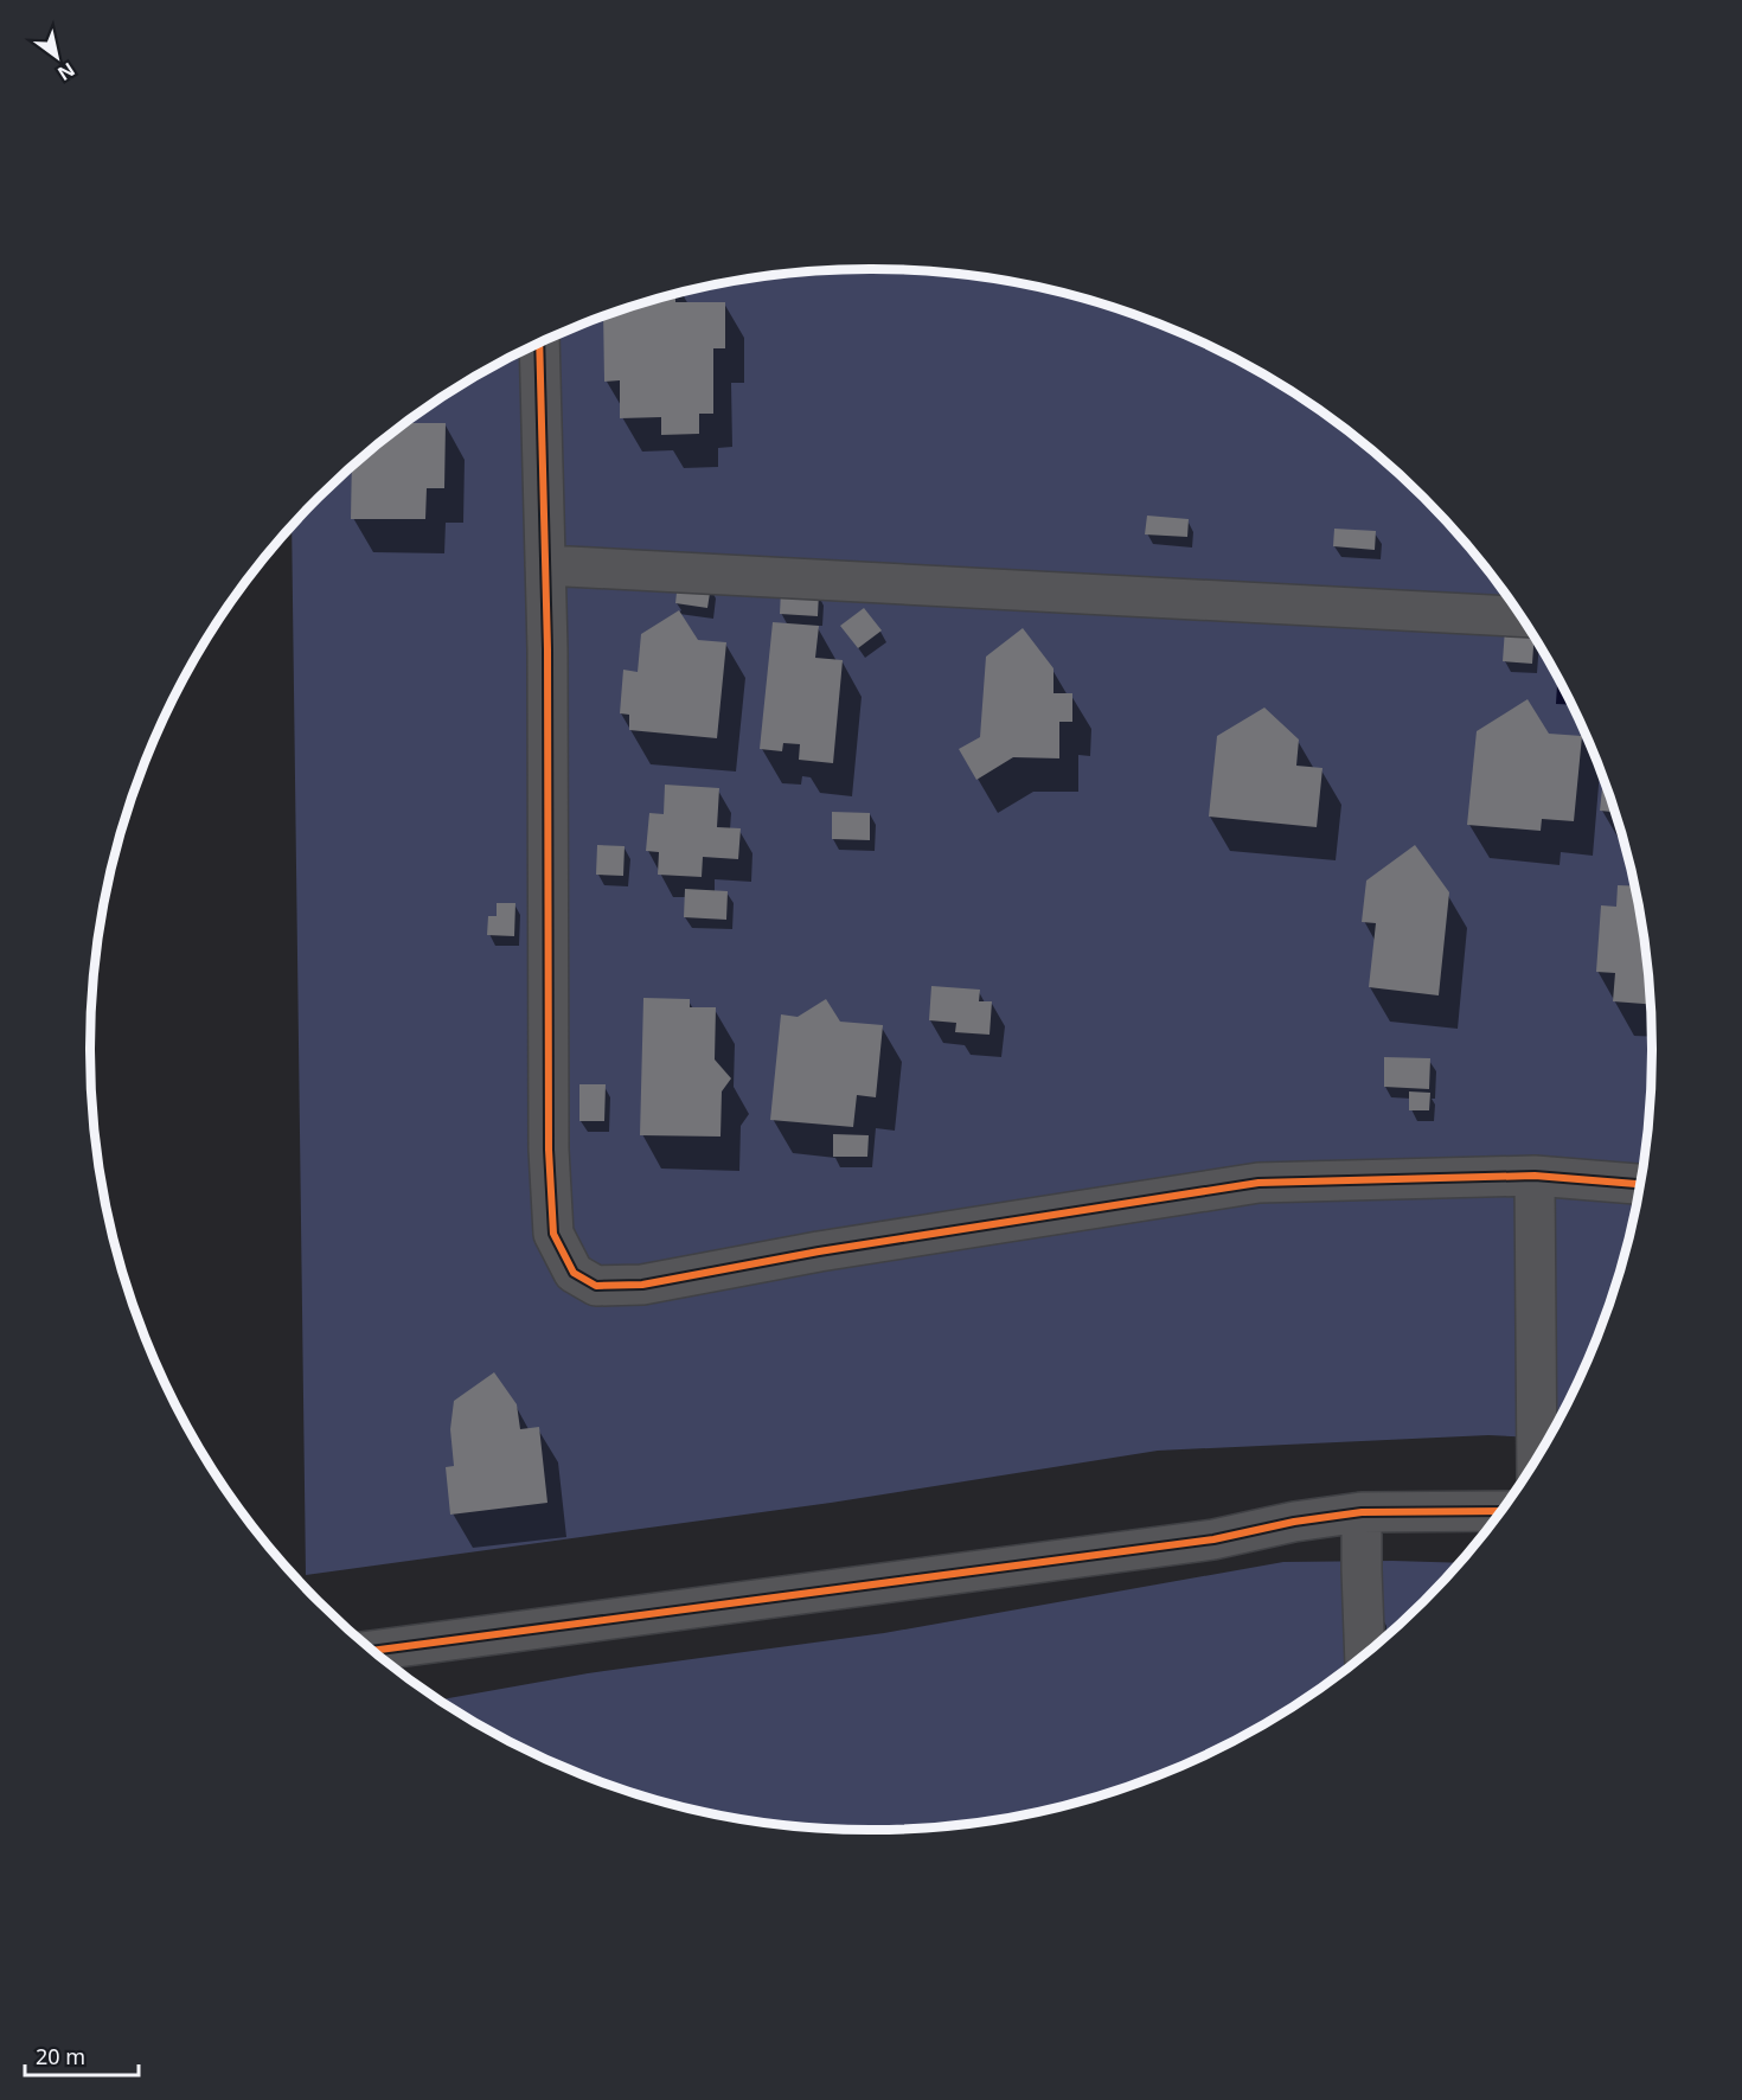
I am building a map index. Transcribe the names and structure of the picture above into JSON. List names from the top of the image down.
{
  "scale_bar": "20 m",
  "north": "bottom right"
}
